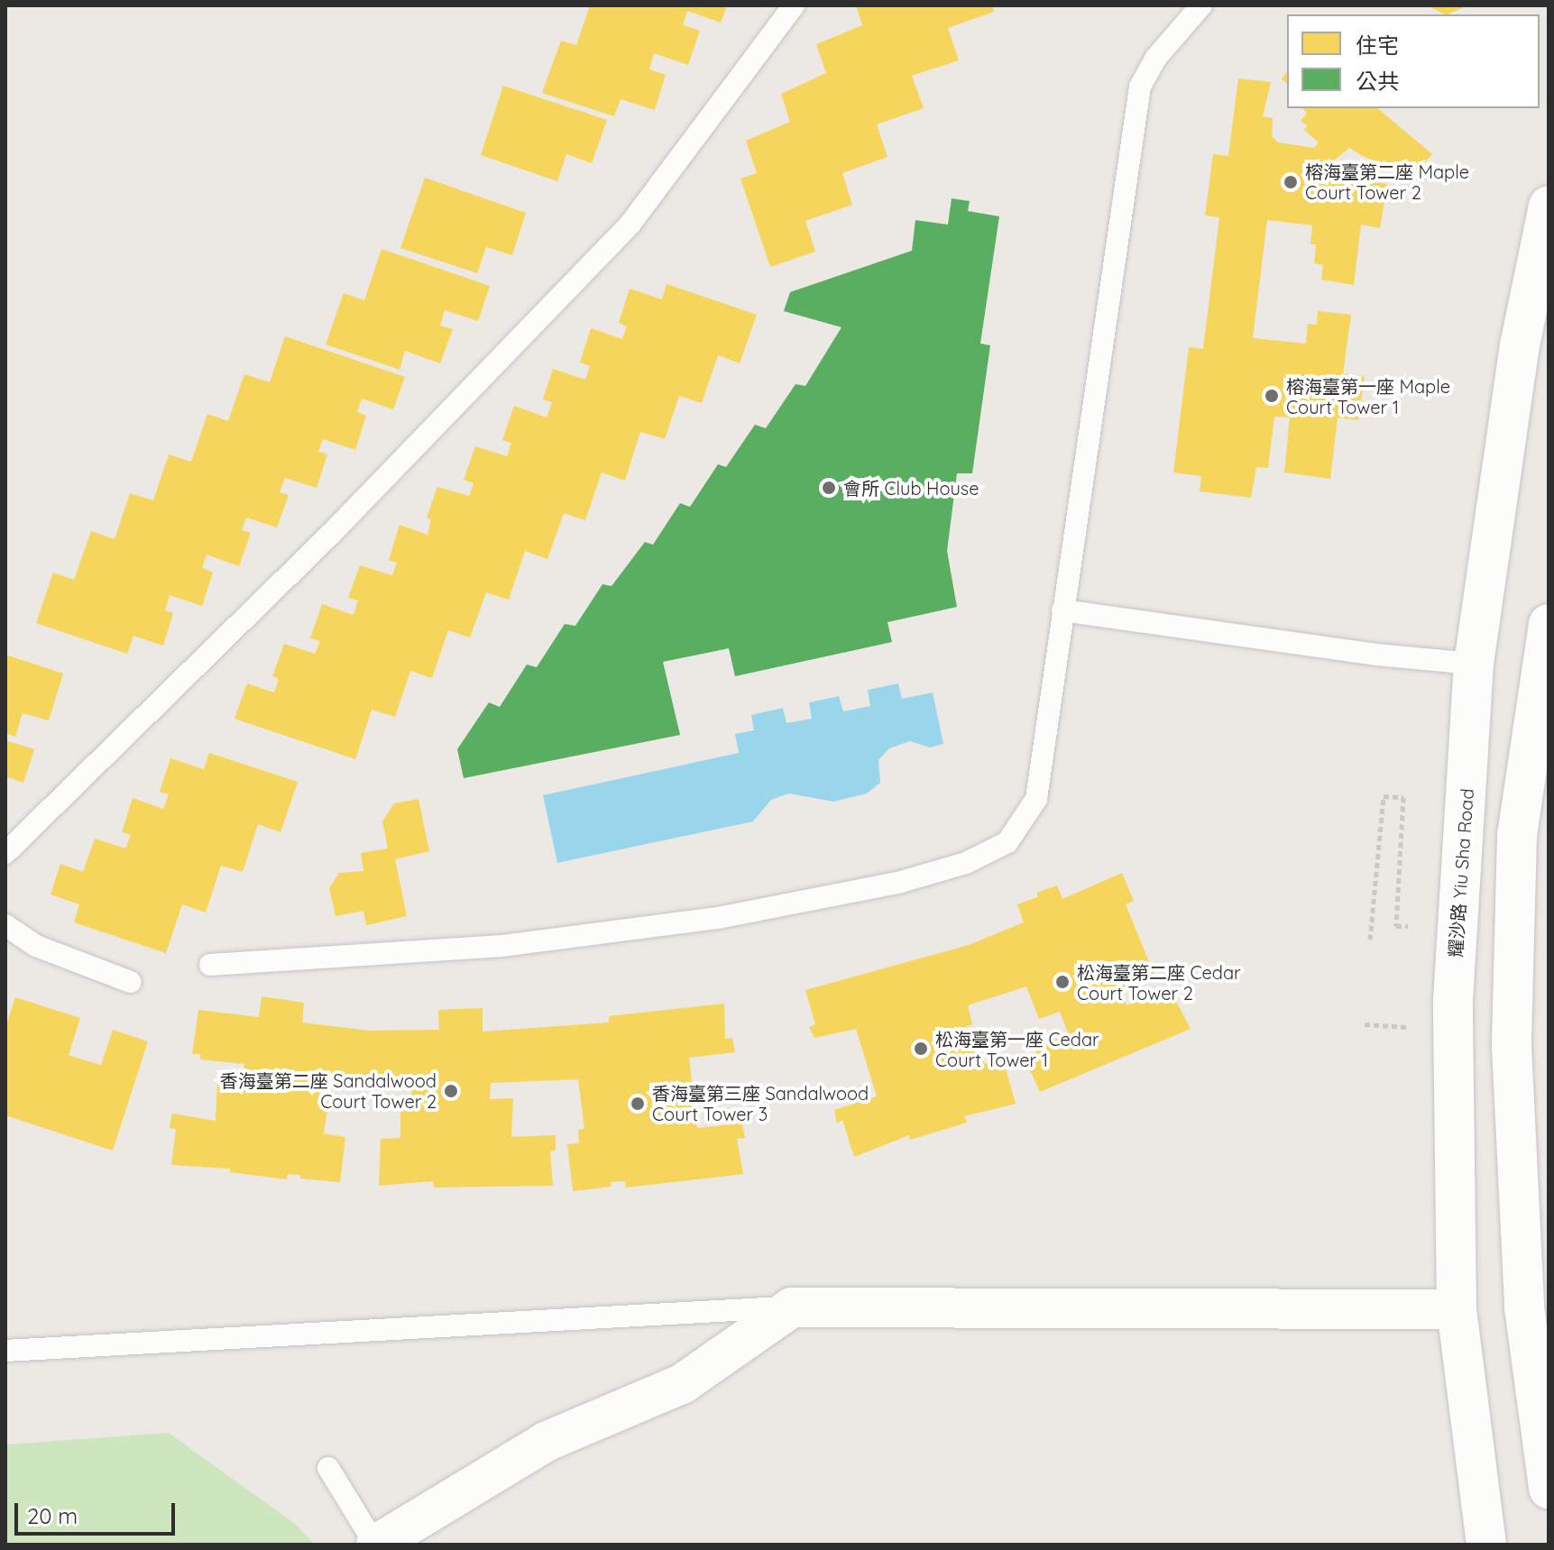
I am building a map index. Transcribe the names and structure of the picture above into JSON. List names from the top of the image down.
{
  "streets": {
    "street": ["耀沙路 Yiu Sha Road"]
  },
  "places": [
    "榕海臺第二座 Maple Court Tower 2",
    "榕海臺第一座 Maple Court Tower 1",
    "會所 Club House",
    "松海臺第二座 Cedar Court Tower 2",
    "松海臺第一座 Cedar Court Tower 1",
    "香海臺第二座 Sandalwood Court Tower 2",
    "香海臺第三座 Sandalwood Court Tower 3"
  ],
  "legend": ["住宅", "公共"],
  "scale_bar": "20 m"
}
